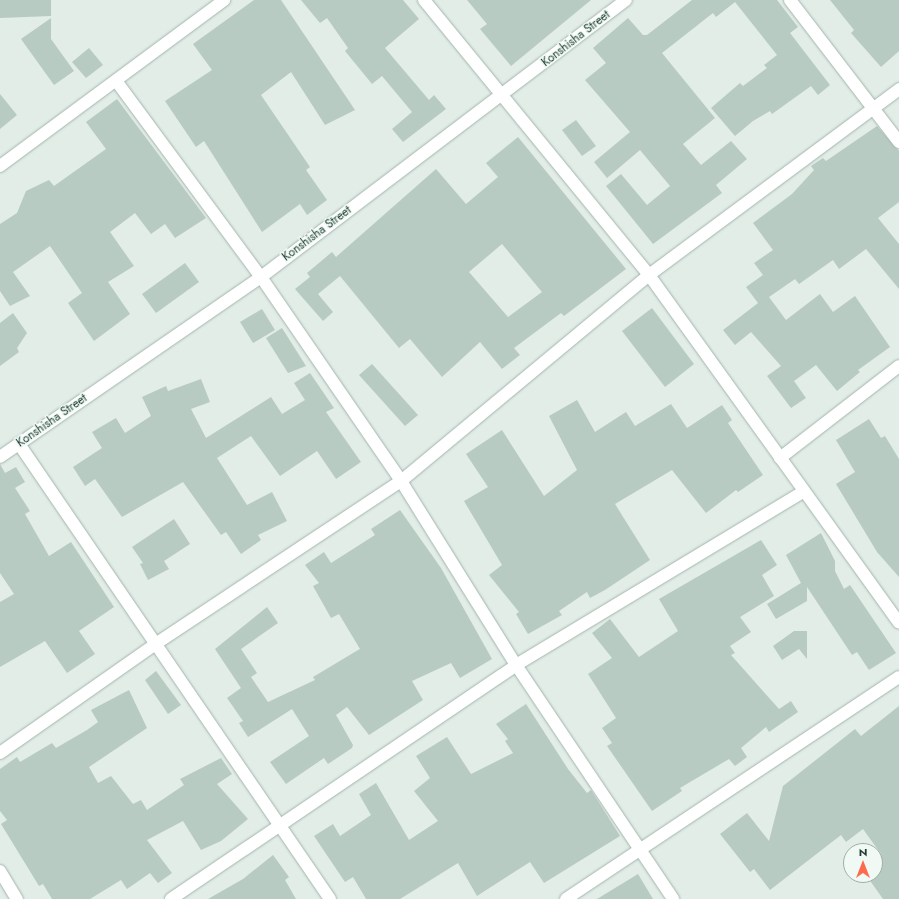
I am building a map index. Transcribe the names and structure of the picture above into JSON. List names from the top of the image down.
{
  "streets": {
    "street": ["Konshisha Street"]
  },
  "north": "top"
}
